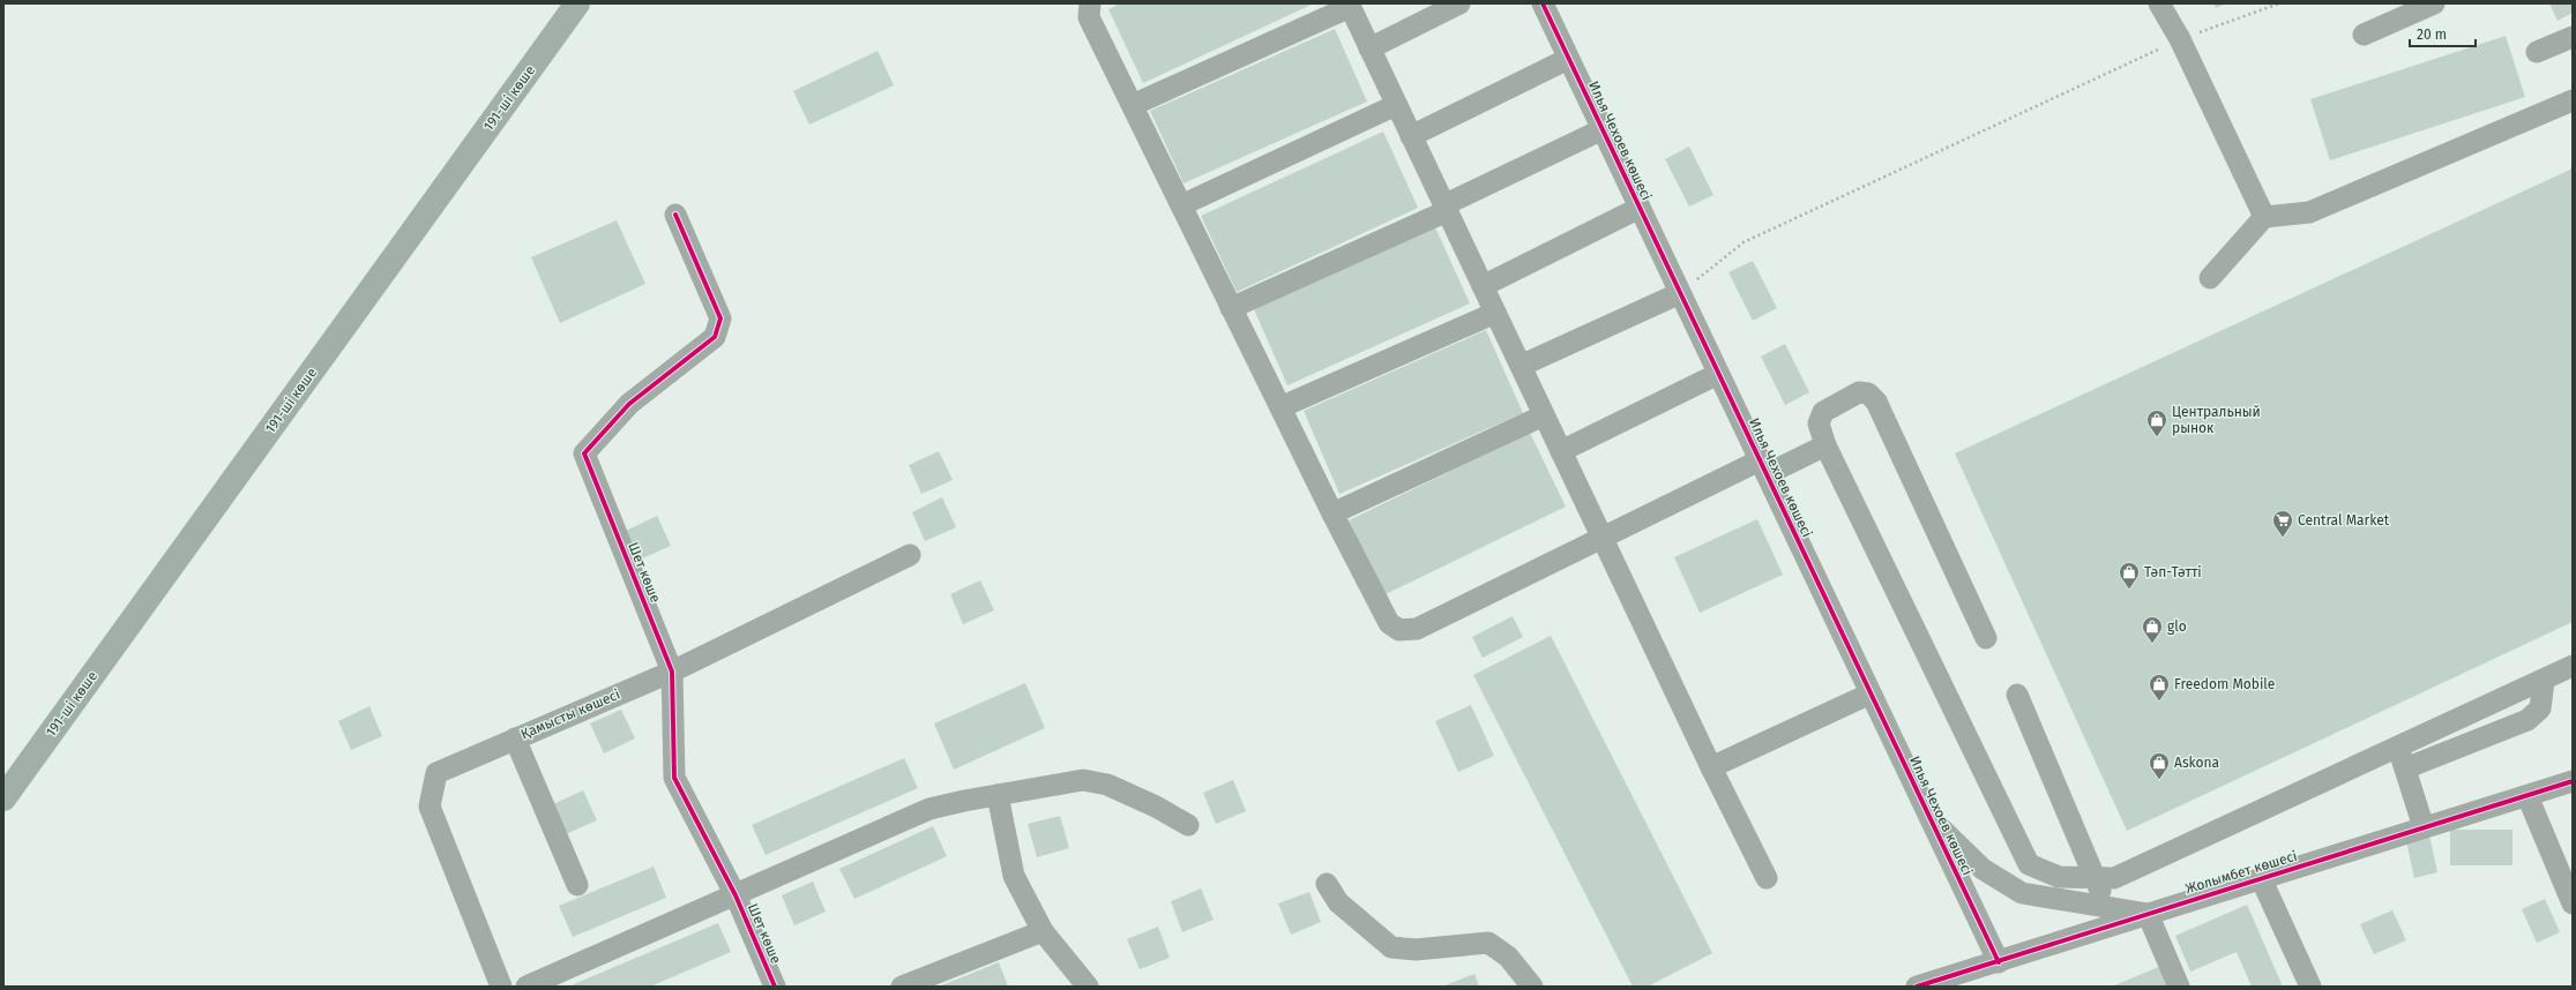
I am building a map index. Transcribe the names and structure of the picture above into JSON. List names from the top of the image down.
{
  "streets": {
    "main road": ["191-ші көше"],
    "street": [
      "Илья Чехоев көшесі",
      "Шет көше",
      "Қамысты көшесі",
      "Жолымбет көшесі"
    ]
  },
  "crossings": [
    ["Илья Чехоев көшесі", "Жолымбет көшесі"],
    ["Шет көше", "Қамысты көшесі"]
  ],
  "places": {
    "shop": [
      "Центральный рынок",
      "Тәп-Тәтті",
      "glo",
      "Freedom Mobile",
      "Askona"
    ],
    "supermarket": ["Central Market"]
  },
  "scale_bar": "20 m"
}
